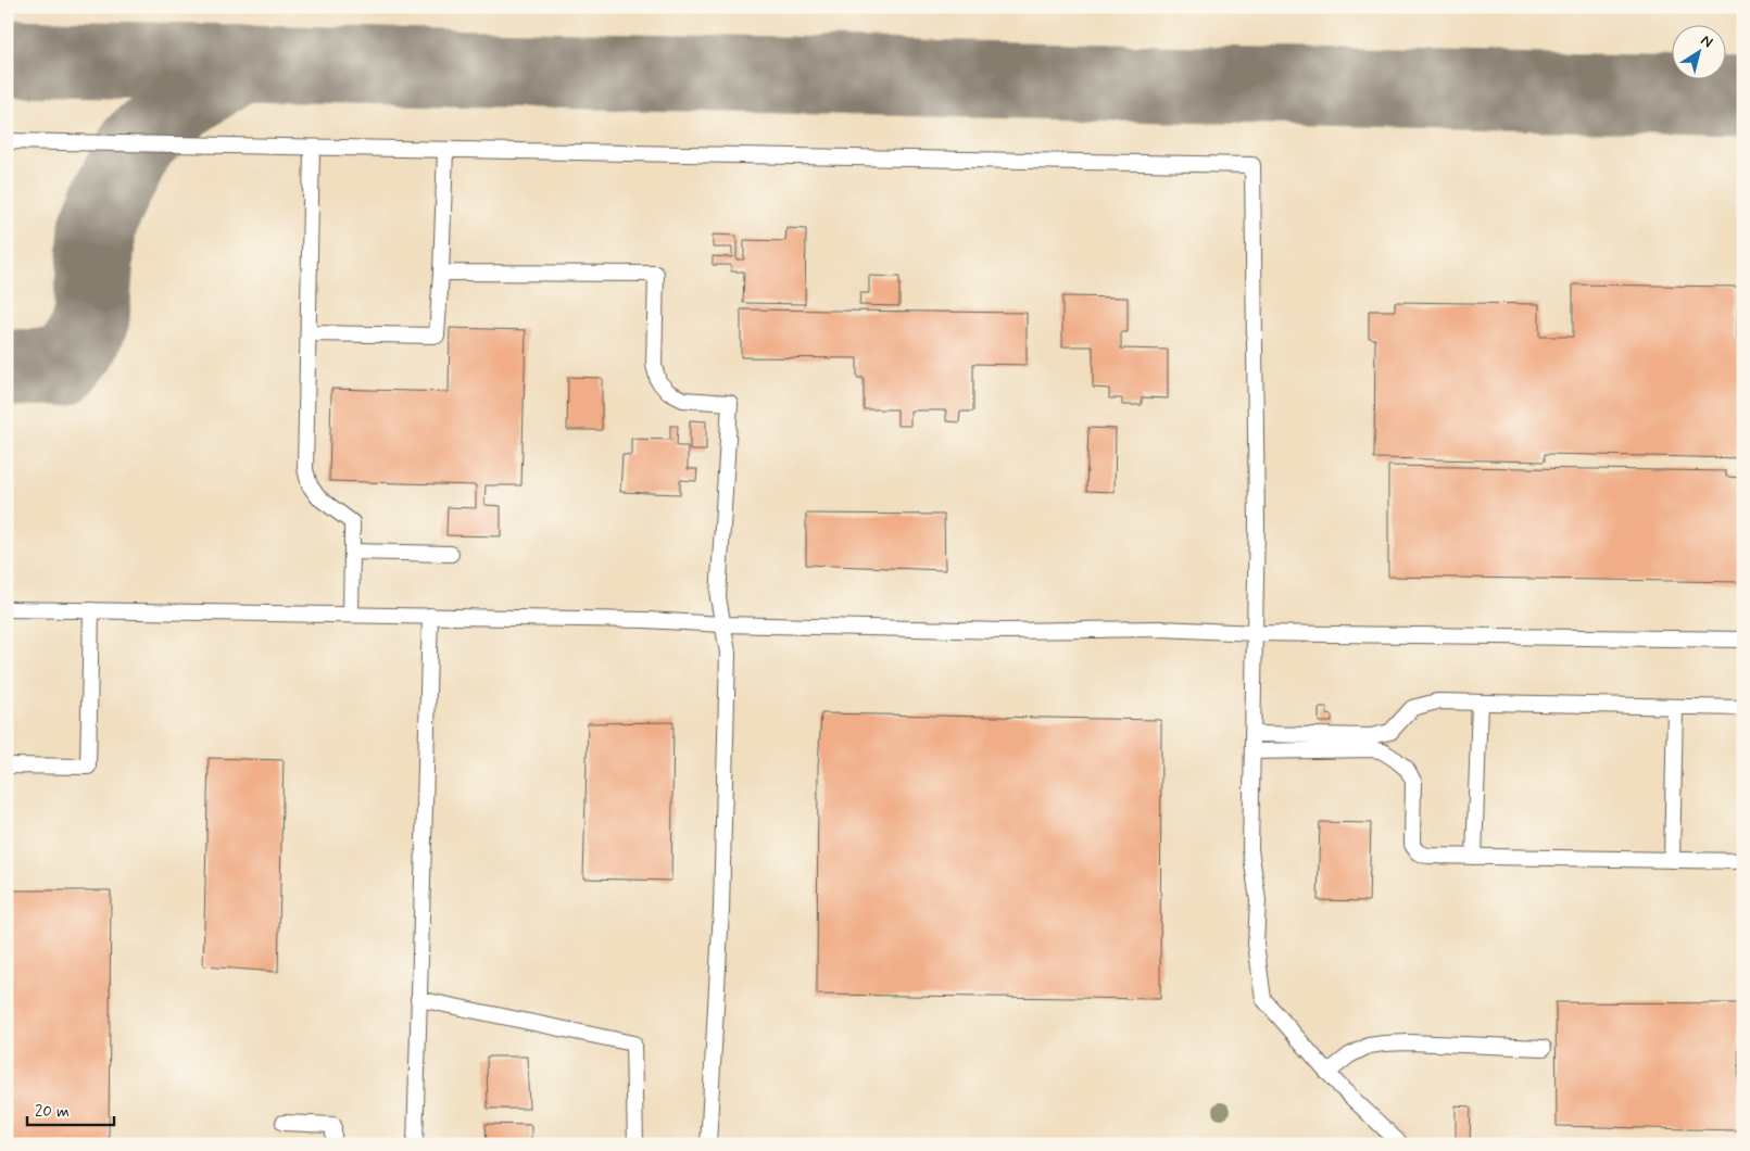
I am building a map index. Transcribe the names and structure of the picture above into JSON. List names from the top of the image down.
{
  "scale_bar": "20 m",
  "north": "top right"
}
